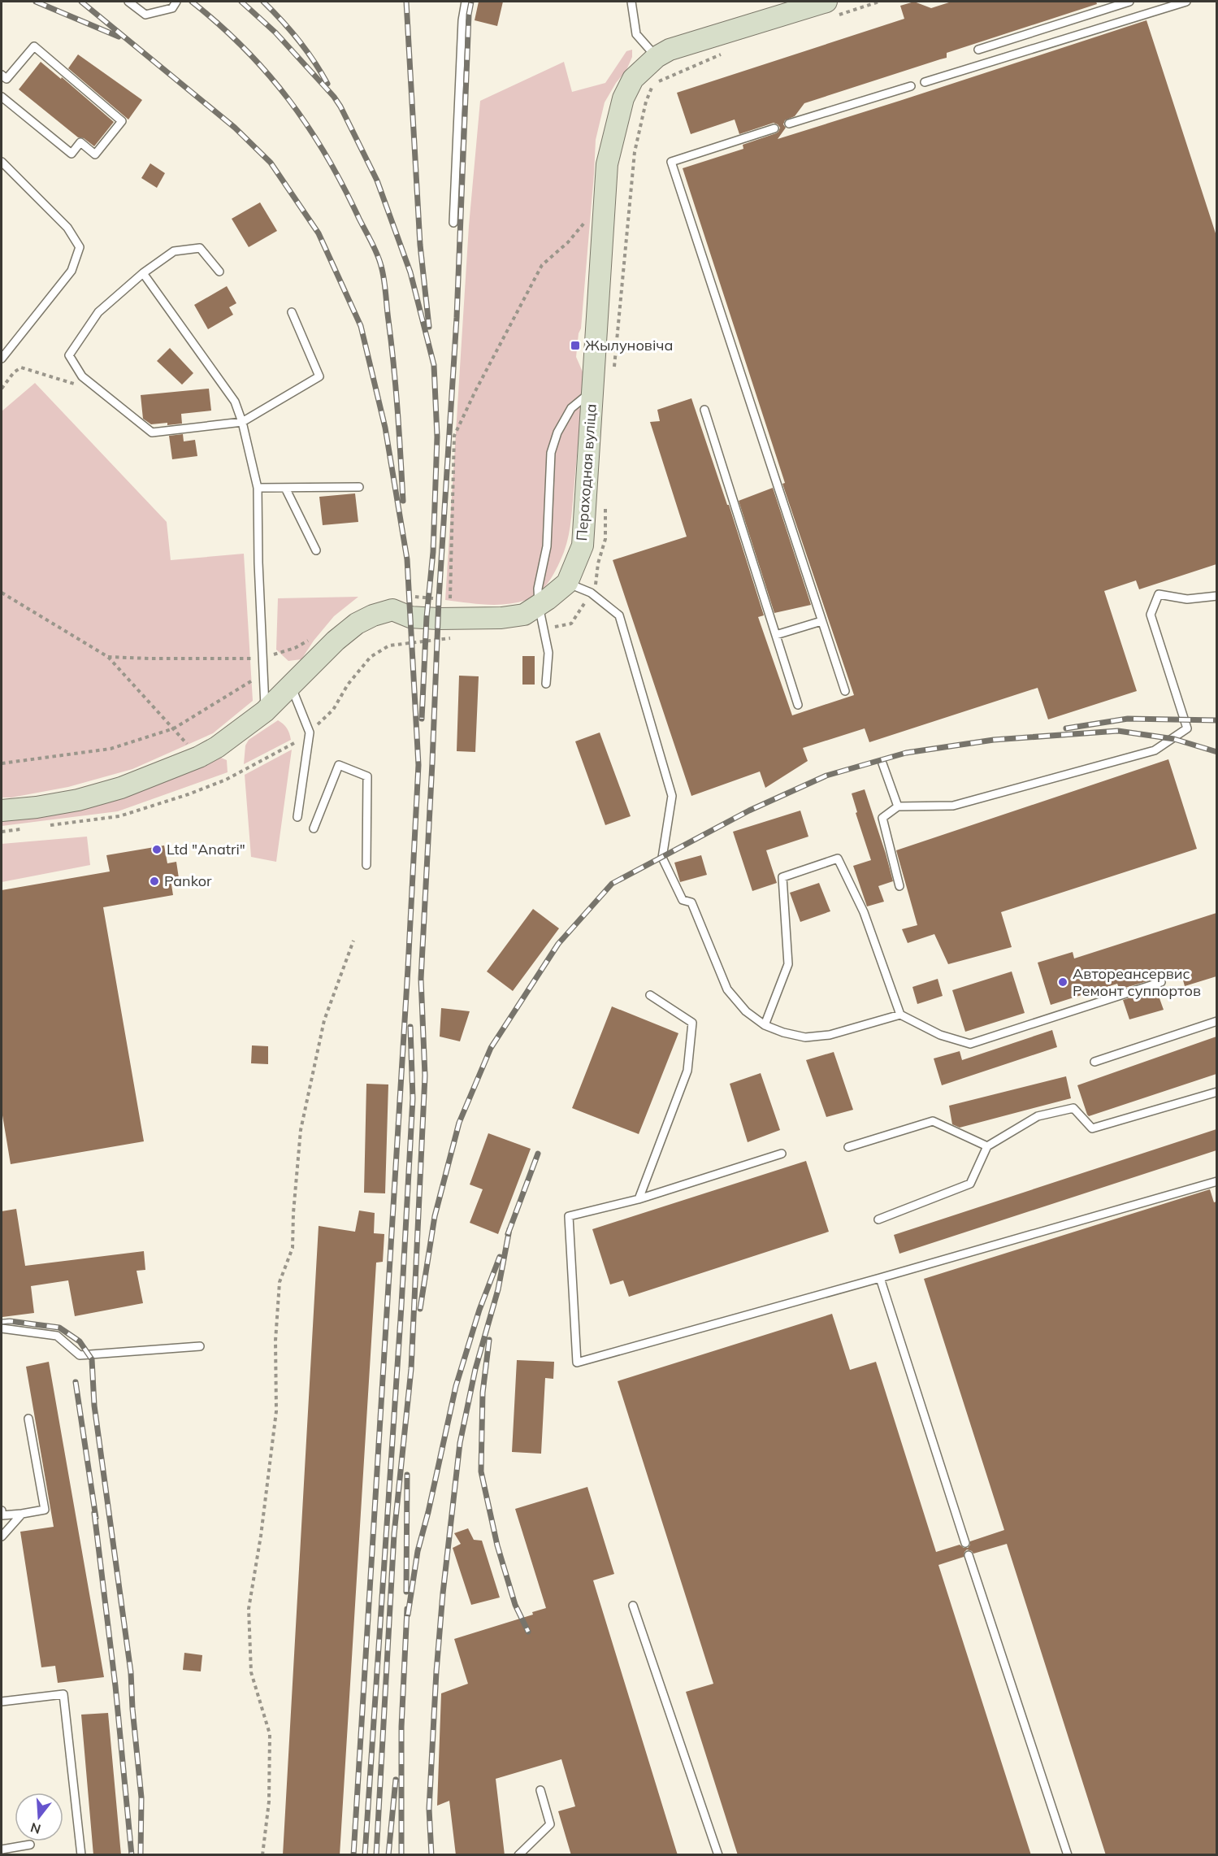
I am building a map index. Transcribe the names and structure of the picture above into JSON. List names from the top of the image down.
{
  "streets": {
    "street": ["Пераходная вуліца"]
  },
  "places": {
    "transit": ["Жылуновіча"],
    "other": ["Ltd \"Anatri\"", "Pankor", "Автореансервис Ремонт суппортов"]
  },
  "north": "bottom"
}
